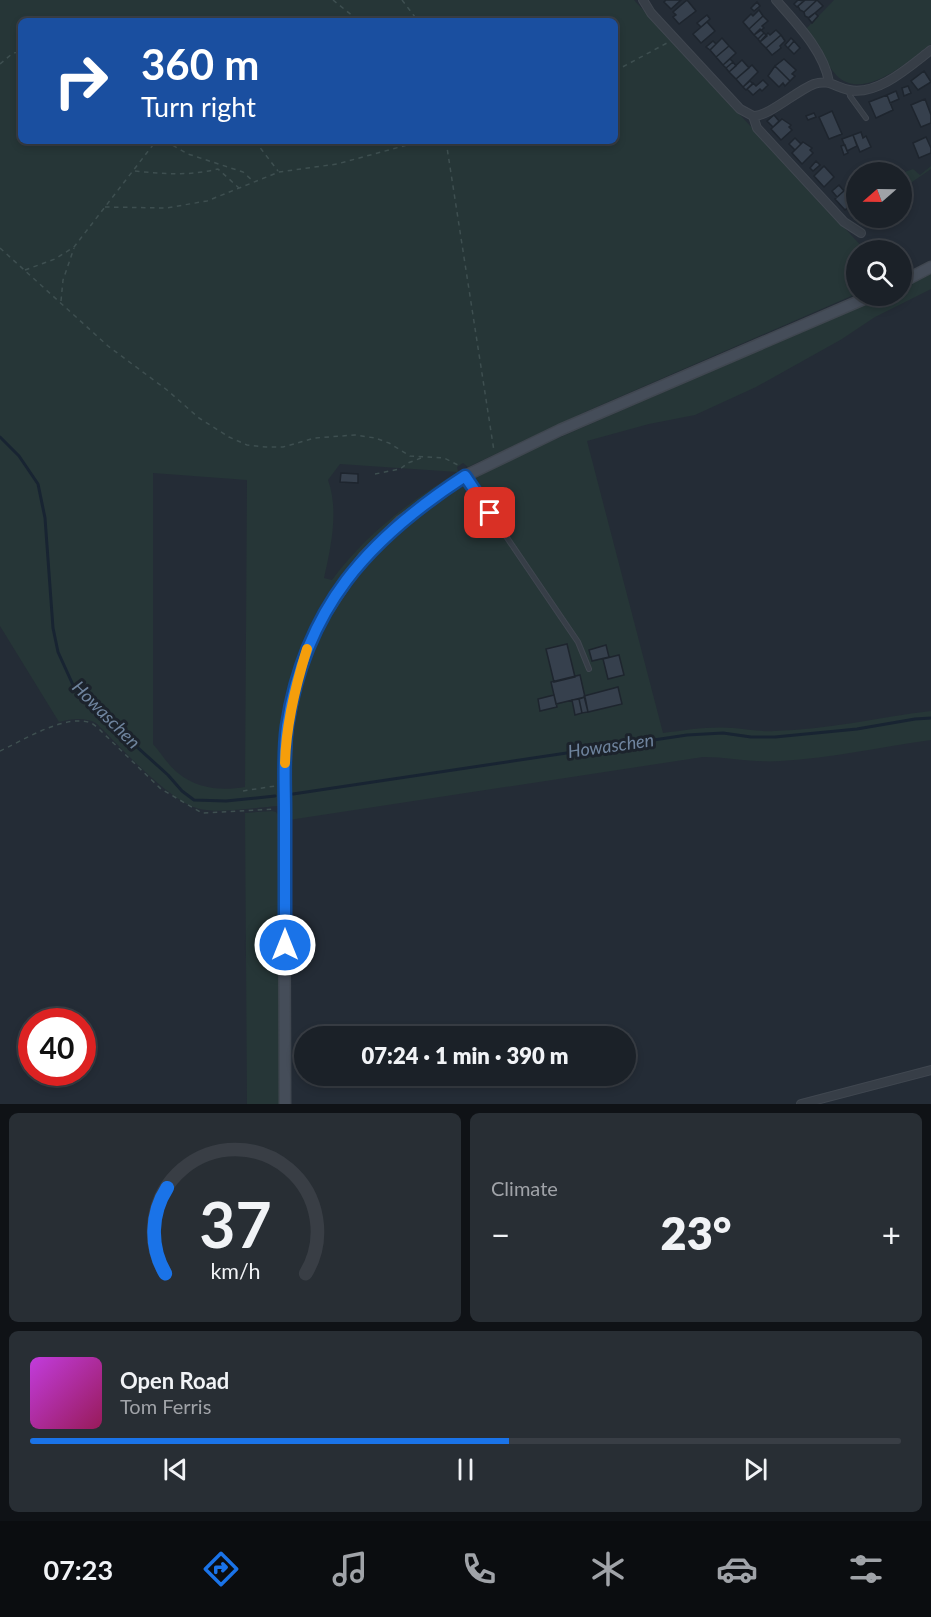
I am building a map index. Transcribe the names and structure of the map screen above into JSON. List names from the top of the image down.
{
  "water": ["Howaschen"],
  "north": "left",
  "page": {
    "turn": ["360 m", "Turn right"],
    "limit": "40",
    "trip": "07:24 · 1 min · 390 m",
    "tile": "Climate",
    "heat": ["−", "23°", "+"],
    "song": ["Open Road", "Tom Ferris"],
    "tabs": "07:23",
    "gauge": ["37", "km/h"]
  }
}
